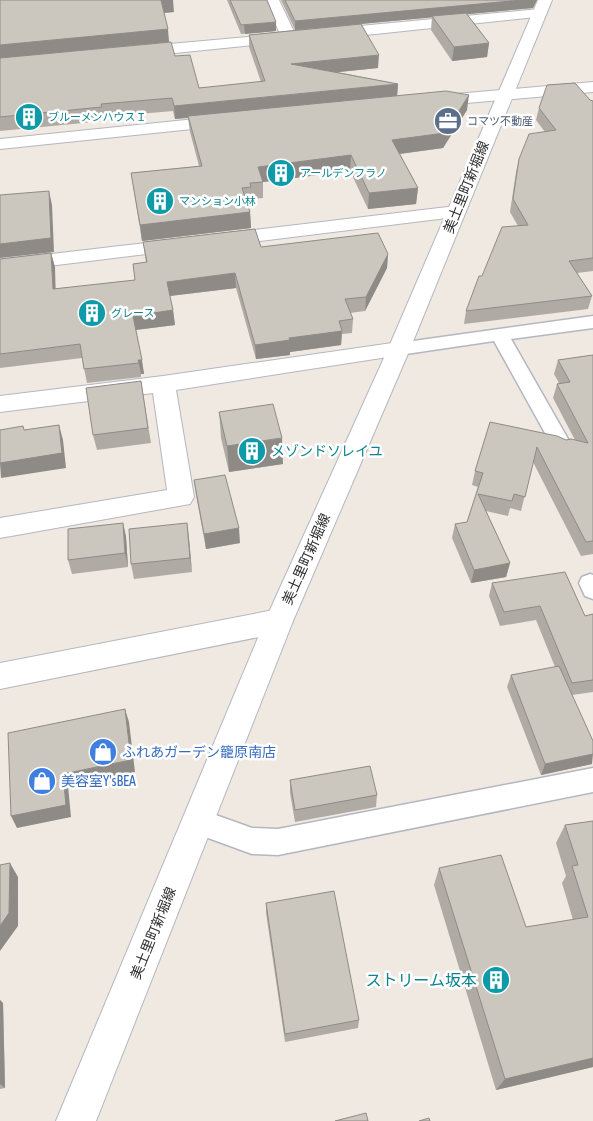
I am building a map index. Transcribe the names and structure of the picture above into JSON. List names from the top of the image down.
{
  "streets": {
    "street": ["美土里町新堀線"]
  },
  "places": {
    "building": [
      "ブルーメンハウスＩ",
      "アールデンフラノ",
      "マンション小林",
      "グレース",
      "メゾンドソレイユ",
      "ストリーム坂本"
    ],
    "office": ["コマツ不動産"],
    "shop": ["ふれあガーデン籠原南店", "美容室Y'sBEA"]
  }
}
